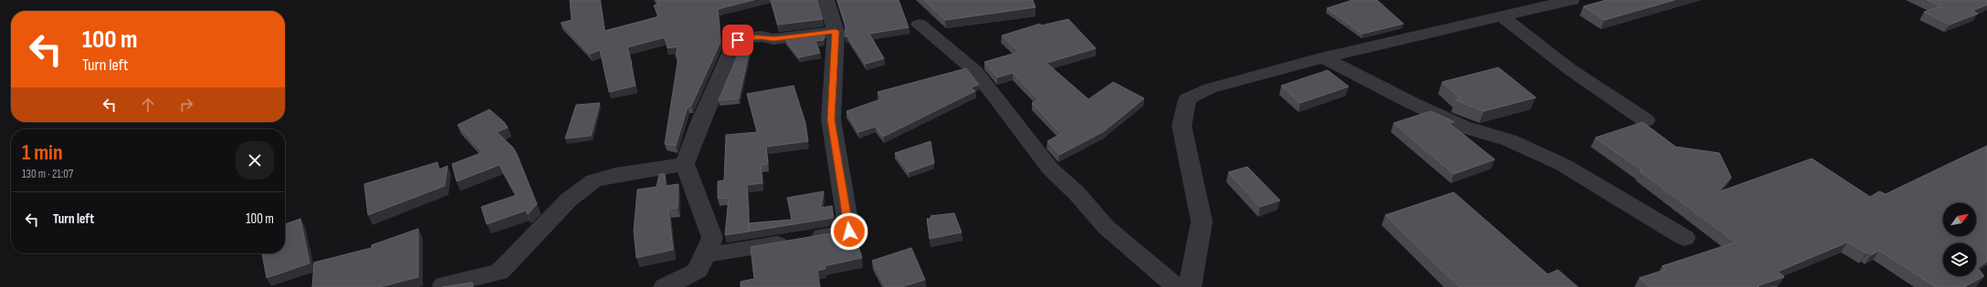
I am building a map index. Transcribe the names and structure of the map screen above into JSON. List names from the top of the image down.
{
  "north": "top right",
  "page": {
    "turn": ["100 m", "Turn left"],
    "heading": ["1 min", "130 m · 21:07"],
    "list": [
      {
        "name": "Turn left",
        "value": "100 m"
      }
    ]
  }
}
